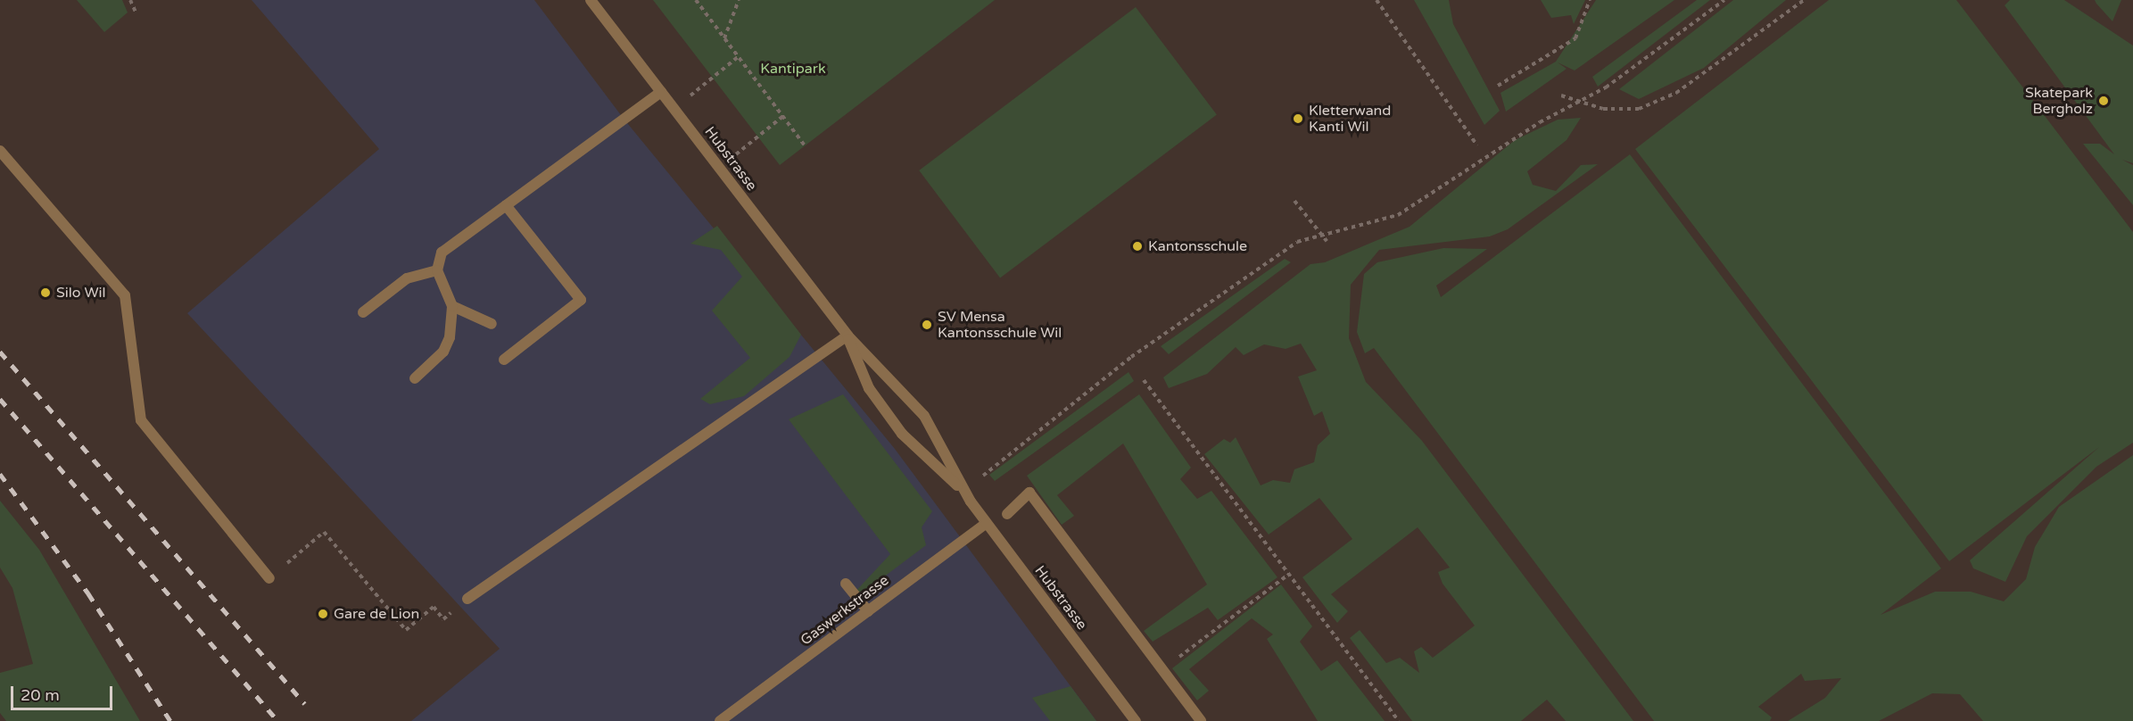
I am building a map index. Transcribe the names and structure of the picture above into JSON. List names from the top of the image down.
{
  "streets": {
    "street": ["Hubstrasse", "Gaswerkstrasse"]
  },
  "crossings": [
    ["Hubstrasse", "Gaswerkstrasse"]
  ],
  "parks": ["Kantipark"],
  "places": [
    "Skatepark Bergholz",
    "Kletterwand Kanti Wil",
    "Kantonsschule",
    "Silo Wil",
    "SV Mensa Kantonsschule Wil",
    "Gare de Lion"
  ],
  "scale_bar": "20 m"
}
